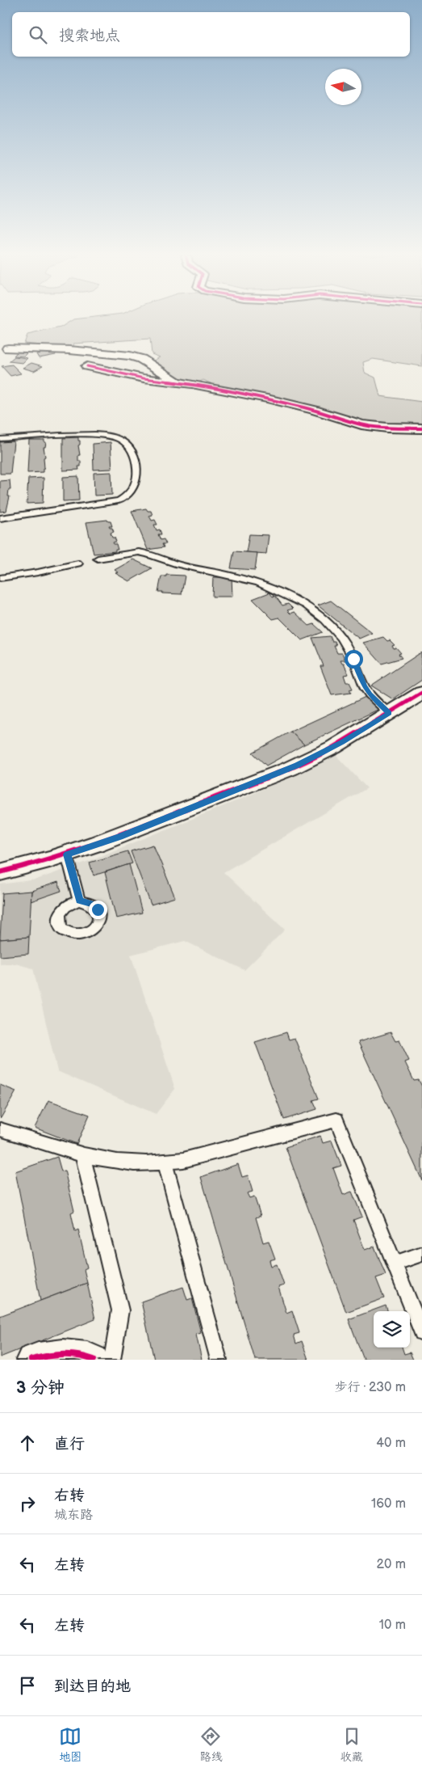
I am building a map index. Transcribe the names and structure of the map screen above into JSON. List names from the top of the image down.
{
  "north": "left",
  "page": {
    "search": "搜索地点",
    "heading": ["3 分钟", "步行 · 230 m"],
    "list": [
      ["直行", "40 m"],
      ["右转", "城东路", "160 m"],
      ["左转", "20 m"],
      ["左转", "10 m"],
      "到达目的地"
    ],
    "nav": ["地图", "路线", "收藏"]
  }
}
